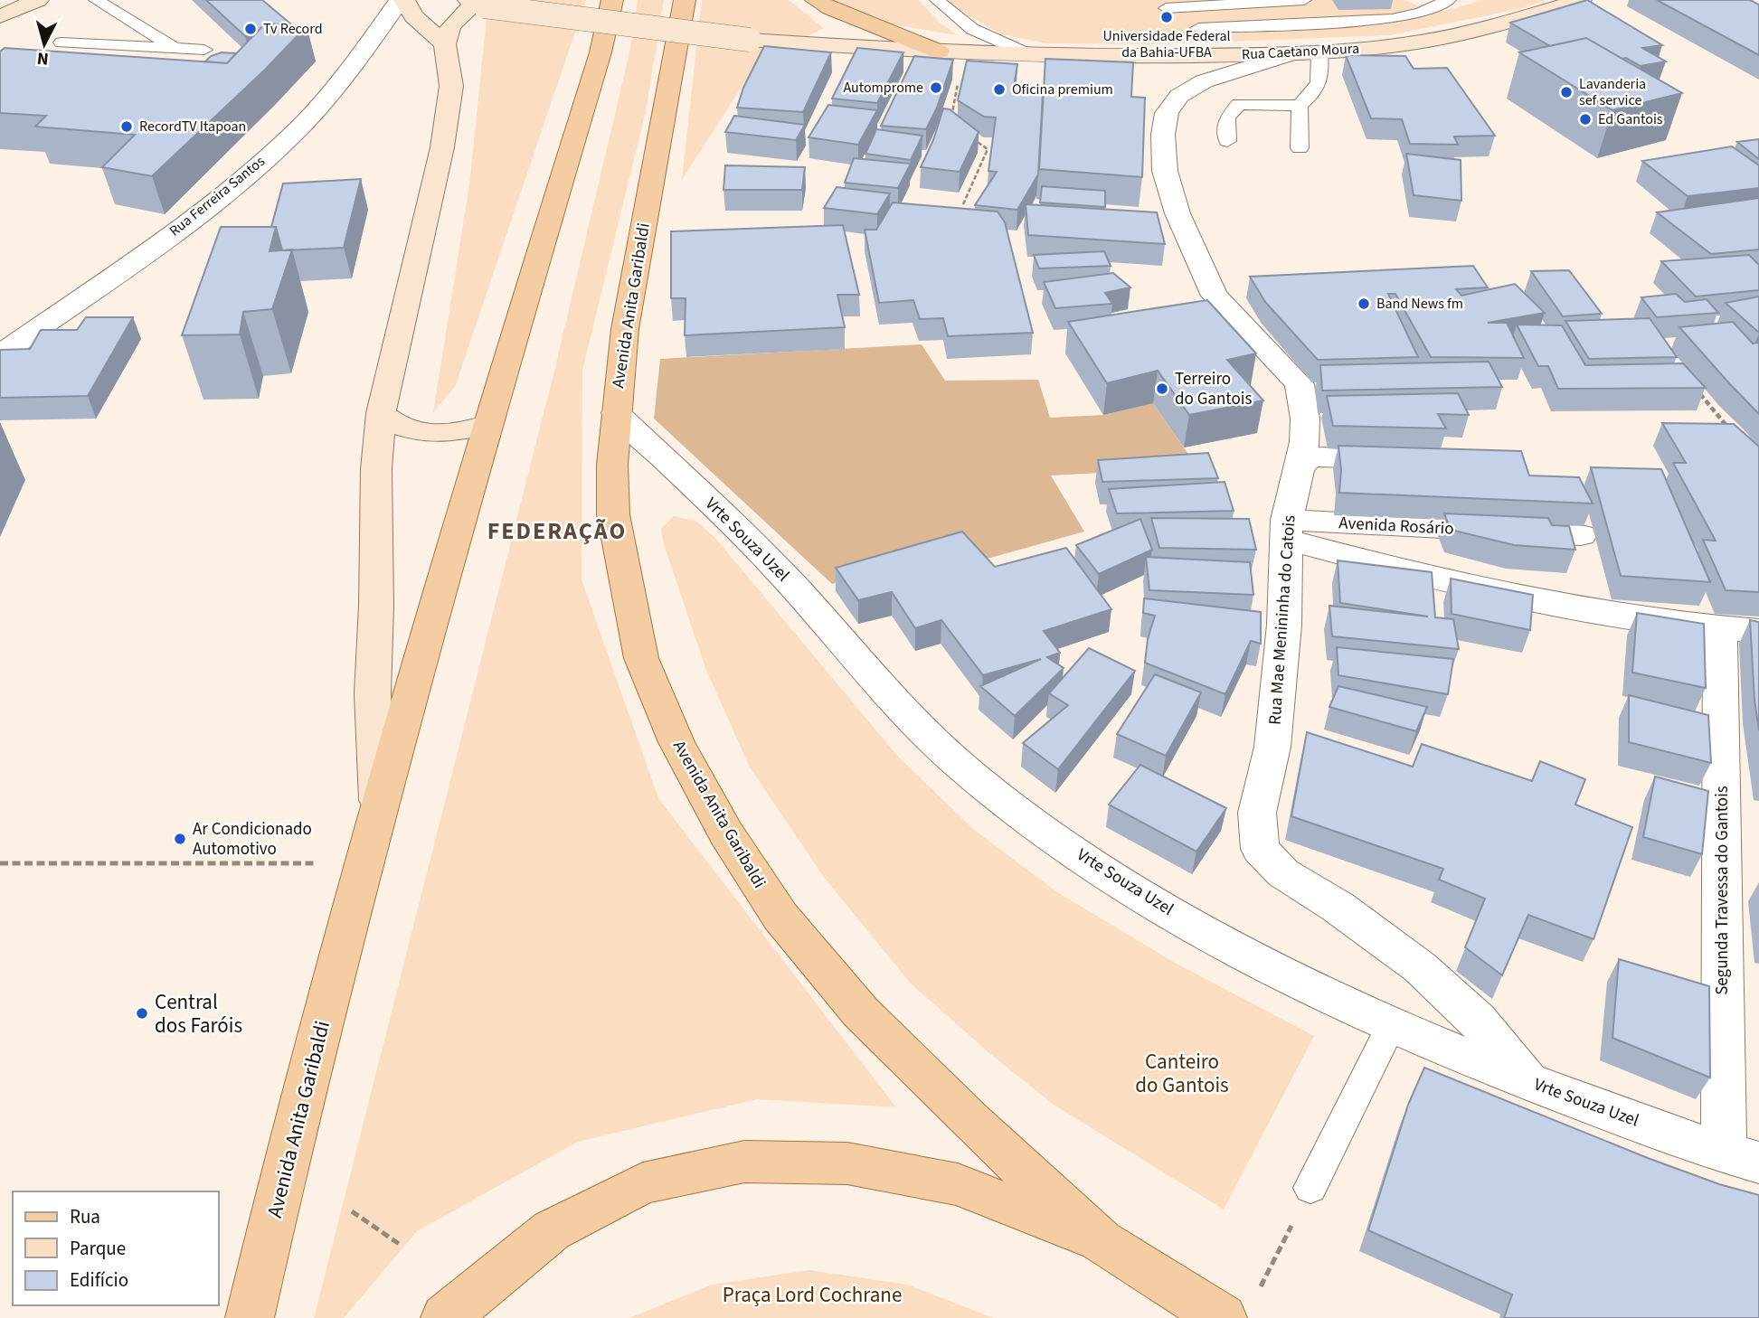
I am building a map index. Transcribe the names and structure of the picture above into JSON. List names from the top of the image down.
{
  "streets": {
    "main road": ["Avenida Anita Garibaldi"],
    "street": [
      "Rua Caetano Moura",
      "Rua Ferreira Santos",
      "Avenida Rosário",
      "Vrte Souza Uzel",
      "Rua Mae Menininha do Catois",
      "Segunda Travessa do Gantois"
    ]
  },
  "crossings": [
    ["Rua Caetano Moura", "Rua Mae Menininha do Catois"],
    ["Avenida Anita Garibaldi", "Vrte Souza Uzel"],
    ["Avenida Rosário", "Rua Mae Menininha do Catois"],
    ["Vrte Souza Uzel", "Rua Mae Menininha do Catois"],
    ["Vrte Souza Uzel", "Segunda Travessa do Gantois"]
  ],
  "districts": ["FEDERAÇÃO"],
  "parks": ["Canteiro do Gantois", "Praça Lord Cochrane"],
  "places": [
    "Universidade Federal da Bahia-UFBA",
    "Tv Record",
    "Automprome",
    "Oficina premium",
    "Lavanderia sef service",
    "Ed Gantois",
    "RecordTV Itapoan",
    "Band News fm",
    "Terreiro do Gantois",
    "Ar Condicionado Automotivo",
    "Central dos Faróis"
  ],
  "legend": ["Rua", "Parque", "Edifício"],
  "north": "bottom"
}
